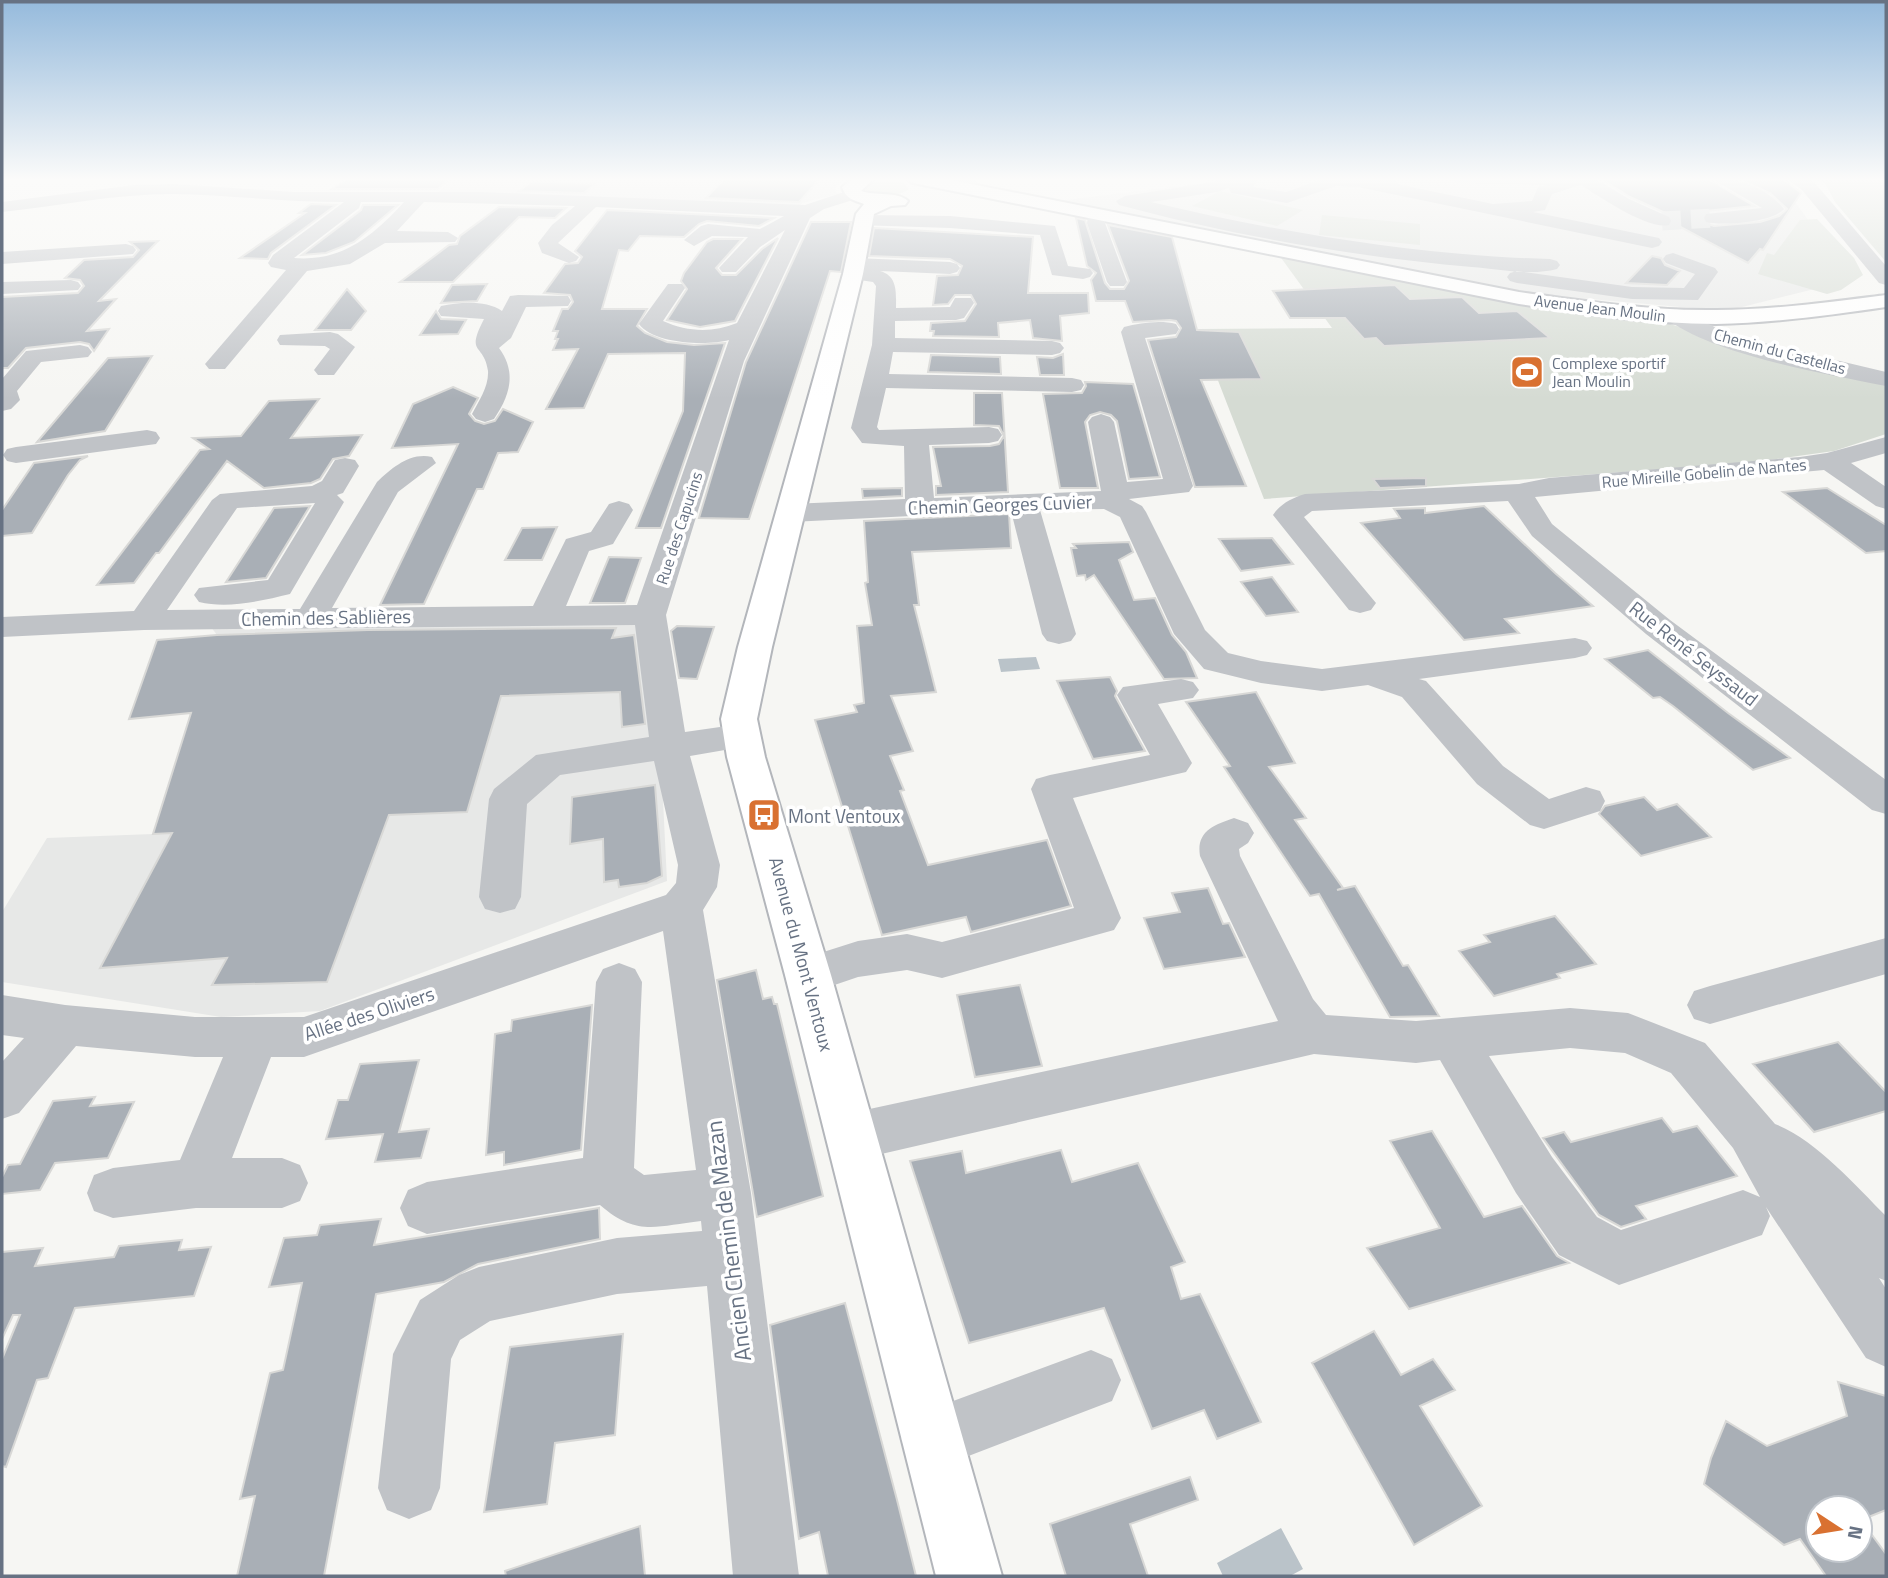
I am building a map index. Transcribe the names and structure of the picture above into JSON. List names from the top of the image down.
{
  "streets": {
    "main road": ["Avenue Jean Moulin", "Avenue du Mont Ventoux"],
    "street": [
      "Chemin du Castellas",
      "Rue Mireille Gobelin de Nantes",
      "Chemin Georges Cuvier",
      "Rue des Capucins",
      "Chemin des Sablières",
      "Rue René Seyssaud",
      "Allée des Oliviers",
      "Ancien Chemin de Mazan"
    ]
  },
  "crossings": [
    ["Avenue Jean Moulin", "Chemin du Castellas"],
    ["Rue Mireille Gobelin de Nantes", "Rue René Seyssaud"],
    ["Chemin Georges Cuvier", "Avenue du Mont Ventoux"],
    ["Rue des Capucins", "Chemin des Sablières"],
    ["Rue des Capucins", "Allée des Oliviers"],
    ["Rue des Capucins", "Ancien Chemin de Mazan"],
    ["Allée des Oliviers", "Ancien Chemin de Mazan"]
  ],
  "places": {
    "sports": ["Complexe sportif Jean Moulin"],
    "bus stop": ["Mont Ventoux"]
  },
  "north": "right"
}
